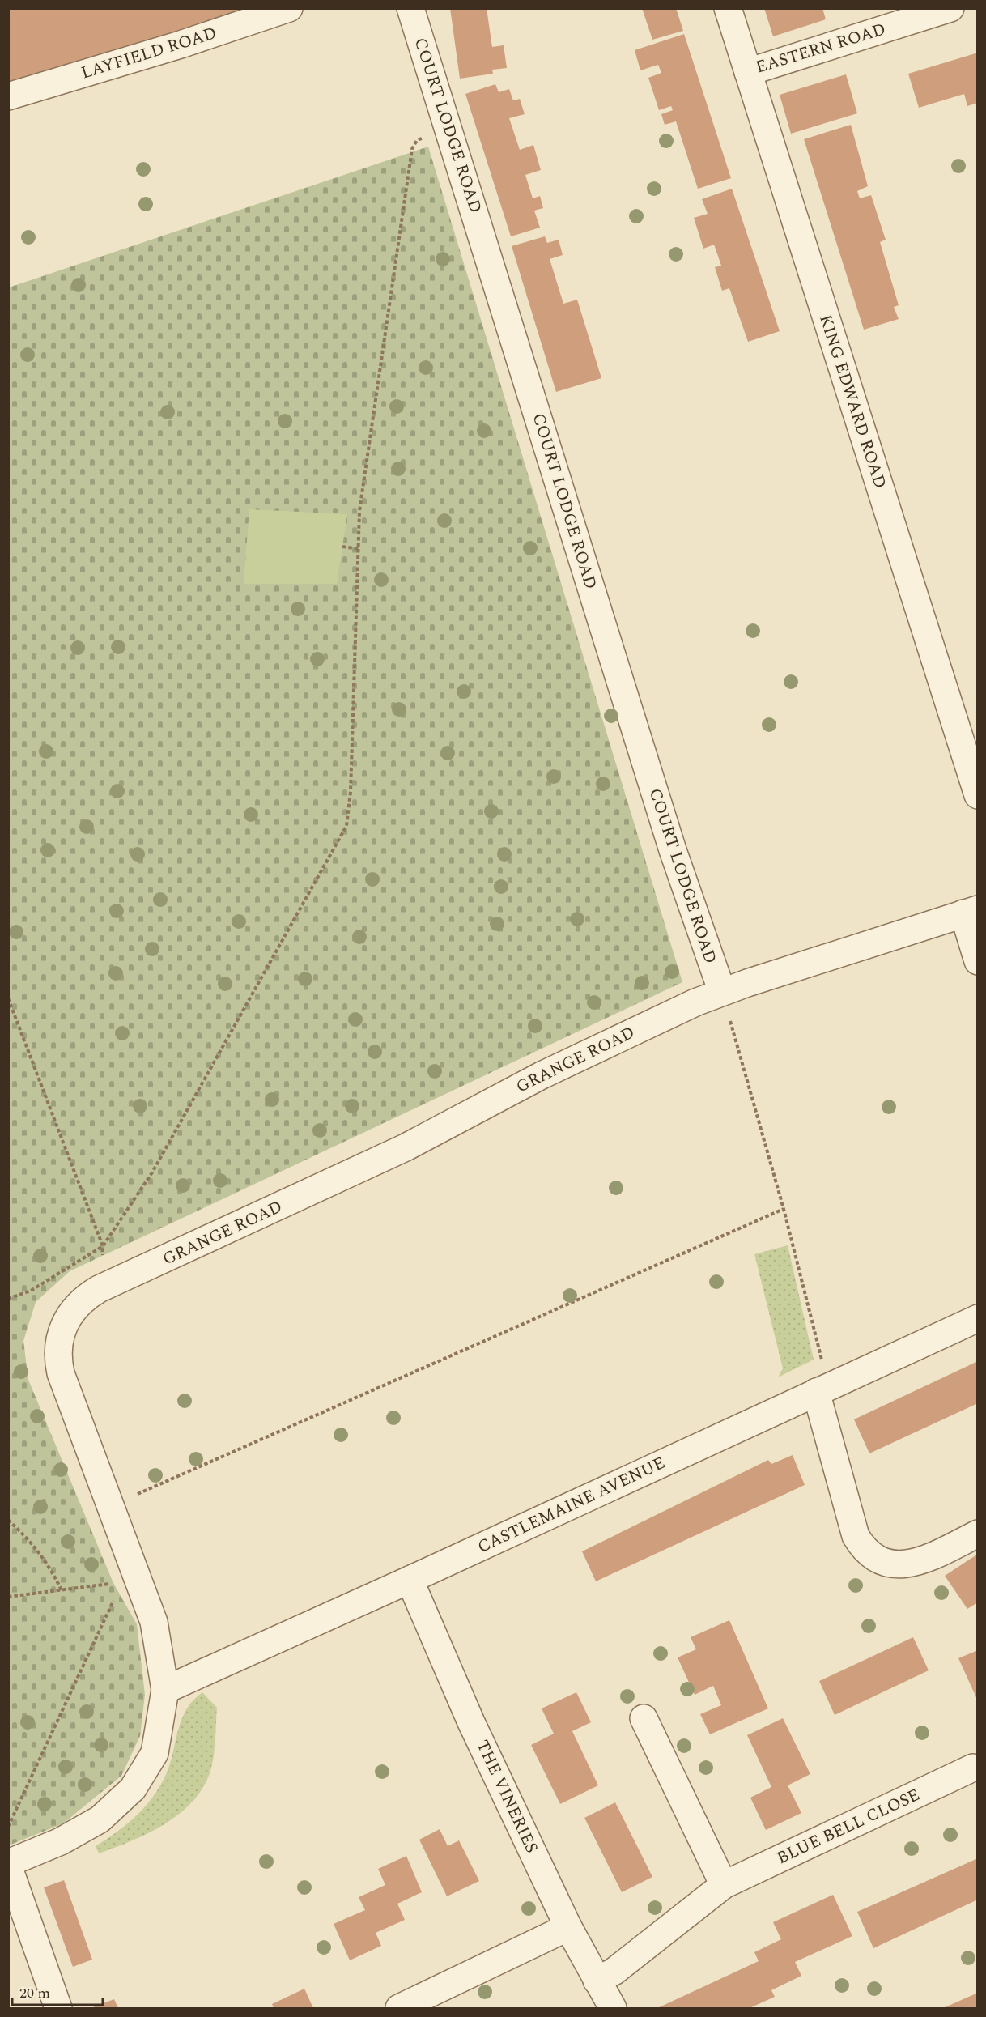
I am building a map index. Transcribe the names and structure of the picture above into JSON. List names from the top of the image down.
{
  "streets": {
    "street": [
      "EASTERN ROAD",
      "LAYFIELD ROAD",
      "COURT LODGE ROAD",
      "KING EDWARD ROAD",
      "GRANGE ROAD",
      "CASTLEMAINE AVENUE",
      "THE VINERIES",
      "BLUE BELL CLOSE"
    ]
  },
  "crossings": [
    ["EASTERN ROAD", "KING EDWARD ROAD"],
    ["COURT LODGE ROAD", "GRANGE ROAD"],
    ["GRANGE ROAD", "CASTLEMAINE AVENUE"],
    ["CASTLEMAINE AVENUE", "THE VINERIES"],
    ["THE VINERIES", "BLUE BELL CLOSE"]
  ],
  "scale_bar": "20 m"
}
